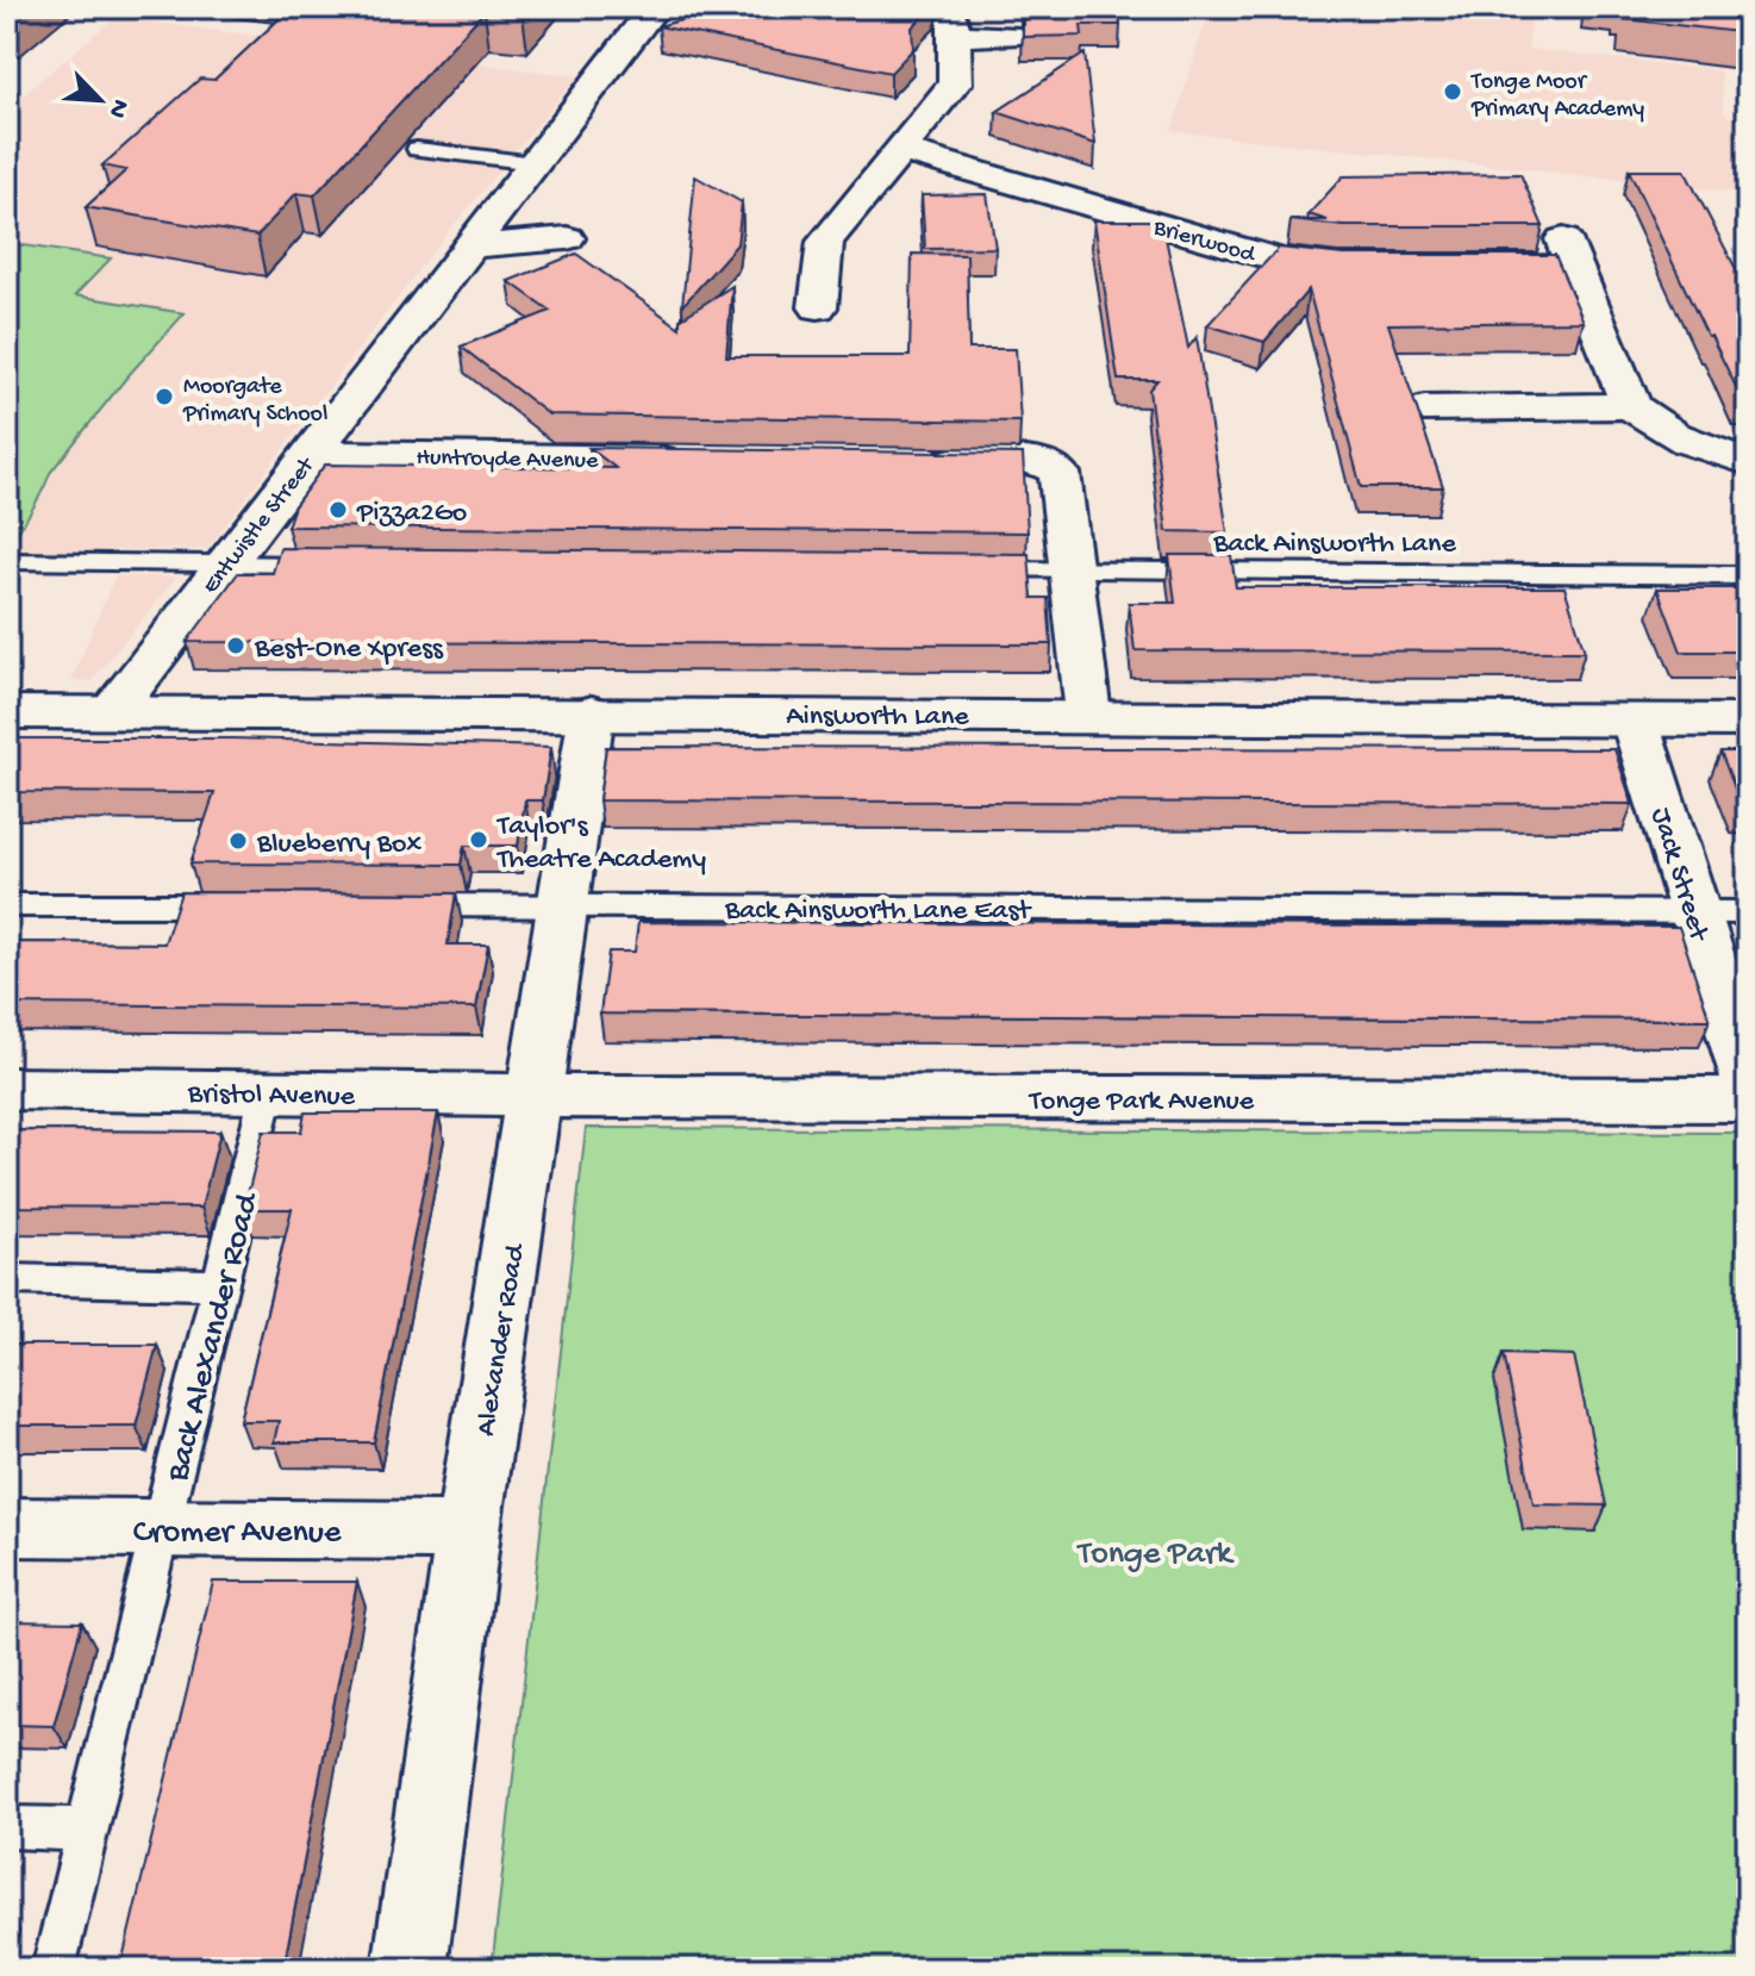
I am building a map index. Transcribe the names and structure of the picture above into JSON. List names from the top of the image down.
{
  "streets": {
    "street": [
      "Brierwood",
      "Huntroyde Avenue",
      "Entwistle Street",
      "Ainsworth Lane",
      "Jack Street",
      "Bristol Avenue",
      "Tonge Park Avenue",
      "Alexander Road",
      "Cromer Avenue"
    ],
    "lane": ["Back Ainsworth Lane", "Back Ainsworth Lane East", "Back Alexander Road"]
  },
  "crossings": [
    ["Huntroyde Avenue", "Entwistle Street"],
    ["Entwistle Street", "Ainsworth Lane"],
    ["Ainsworth Lane", "Jack Street"],
    ["Ainsworth Lane", "Alexander Road"],
    ["Jack Street", "Back Ainsworth Lane East"],
    ["Back Ainsworth Lane East", "Alexander Road"],
    ["Bristol Avenue", "Tonge Park Avenue"],
    ["Bristol Avenue", "Back Alexander Road"],
    ["Bristol Avenue", "Alexander Road"],
    ["Tonge Park Avenue", "Alexander Road"],
    ["Back Alexander Road", "Cromer Avenue"],
    ["Alexander Road", "Cromer Avenue"]
  ],
  "parks": ["Tonge Park"],
  "places": [
    "Tonge Moor Primary Academy",
    "Moorgate Primary School",
    "Pizza2Go",
    "Best-One Xpress",
    "Taylor's Theatre Academy",
    "Blueberry Box"
  ],
  "north": "bottom right"
}
